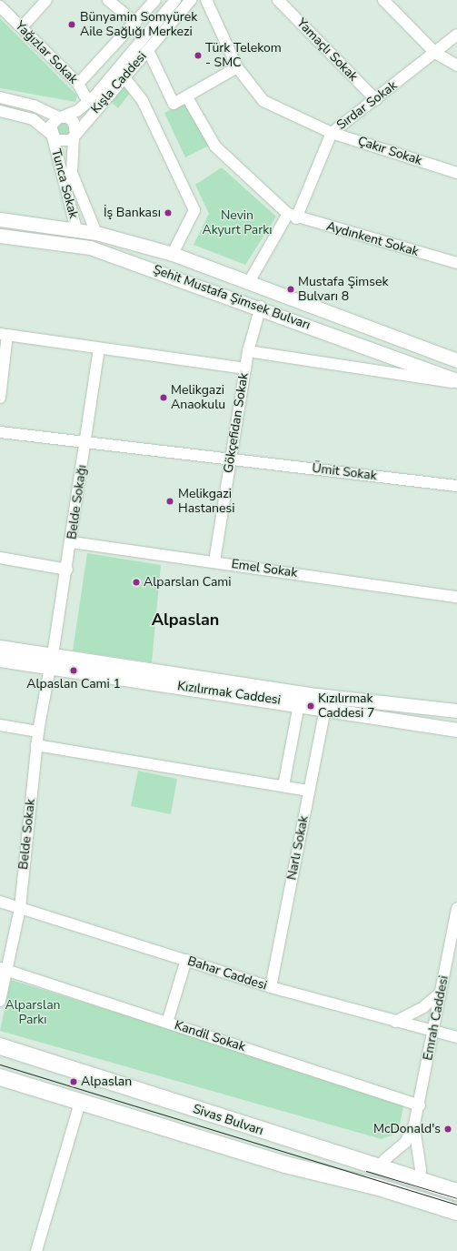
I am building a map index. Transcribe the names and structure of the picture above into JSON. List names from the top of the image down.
{
  "streets": {
    "highway": ["Sivas Bulvarı"],
    "main road": ["Şehit Mustafa Şimsek Bulvarı", "Kızılırmak Caddesi"],
    "street": [
      "Yamaçlı Sokak",
      "Yağızlar Sokak",
      "Kışla Caddesi",
      "Sırdar Sokak",
      "Çakır Sokak",
      "Tunca Sokak",
      "Aydınkent Sokak",
      "Gökçefidan Sokak",
      "Ümit Sokak",
      "Belde Sokağı",
      "Emel Sokak",
      "Belde Sokak",
      "Narlı Sokak",
      "Bahar Caddesi",
      "Emrah Caddesi",
      "Kandil Sokak"
    ]
  },
  "crossings": [
    ["Yamaçlı Sokak", "Sırdar Sokak"],
    ["Yağızlar Sokak", "Kışla Caddesi"],
    ["Kışla Caddesi", "Tunca Sokak"],
    ["Sırdar Sokak", "Çakır Sokak"],
    ["Sırdar Sokak", "Aydınkent Sokak"],
    ["Sırdar Sokak", "Şehit Mustafa Şimsek Bulvarı"],
    ["Tunca Sokak", "Şehit Mustafa Şimsek Bulvarı"],
    ["Şehit Mustafa Şimsek Bulvarı", "Gökçefidan Sokak"],
    ["Gökçefidan Sokak", "Ümit Sokak"],
    ["Gökçefidan Sokak", "Emel Sokak"],
    ["Ümit Sokak", "Belde Sokağı"],
    ["Belde Sokağı", "Emel Sokak"],
    ["Belde Sokağı", "Kızılırmak Caddesi"],
    ["Belde Sokağı", "Belde Sokak"],
    ["Kızılırmak Caddesi", "Belde Sokak"],
    ["Kızılırmak Caddesi", "Narlı Sokak"],
    ["Belde Sokak", "Bahar Caddesi"],
    ["Belde Sokak", "Kandil Sokak"],
    ["Narlı Sokak", "Bahar Caddesi"],
    ["Bahar Caddesi", "Emrah Caddesi"],
    ["Emrah Caddesi", "Kandil Sokak"]
  ],
  "districts": ["Alpaslan"],
  "parks": ["Nevin Akyurt Parkı", "Alparslan Parkı"],
  "places": [
    "Bünyamin Somyürek Aile Sağlığı Merkezi",
    "Türk Telekom - SMC",
    "İş Bankası",
    "Mustafa Şimsek Bulvarı 8",
    "Melikgazi Anaokulu",
    "Melikgazi Hastanesi",
    "Alparslan Cami",
    "Alpaslan Cami 1",
    "Kızılırmak Caddesi 7",
    "Alpaslan",
    "McDonald's"
  ]
}
